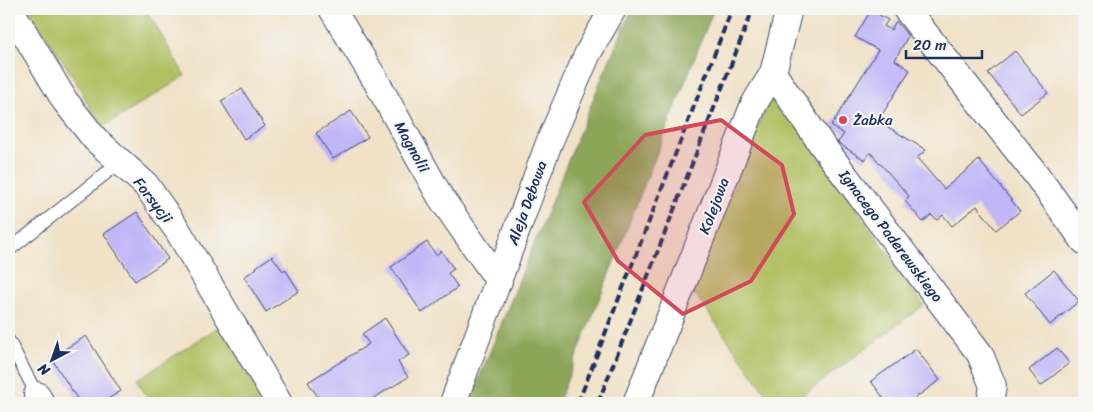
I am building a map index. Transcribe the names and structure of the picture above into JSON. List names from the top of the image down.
{
  "streets": {
    "street": [
      "Magnolii",
      "Forsycji",
      "Aleja Dębowa",
      "Kolejowa",
      "Ignacego Paderewskiego"
    ]
  },
  "crossings": [
    ["Magnolii", "Aleja Dębowa"],
    ["Kolejowa", "Ignacego Paderewskiego"]
  ],
  "places": ["Żabka"],
  "scale_bar": "20 m",
  "north": "bottom left"
}
